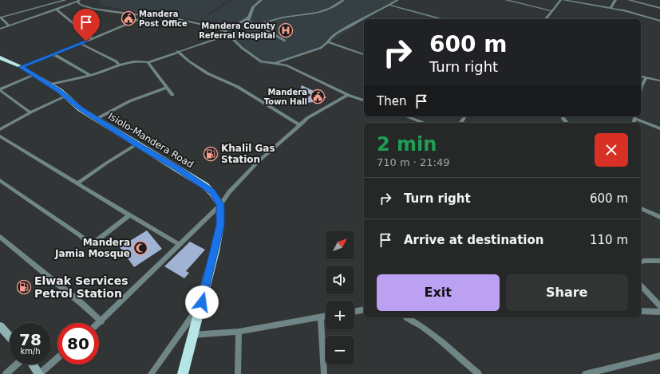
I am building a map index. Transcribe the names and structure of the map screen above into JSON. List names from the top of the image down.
{
  "streets": {
    "highway": ["Isiolo-Mandera Road"]
  },
  "places": {
    "public building": ["Mandera Post Office", "Mandera Town Hall"],
    "hospital": ["Mandera County Referral Hospital"],
    "fuel station": ["Khalil Gas Station", "Elwak Services Petrol Station"],
    "mosque": ["Mandera Jamia Mosque"]
  },
  "north": "top right",
  "page": {
    "turn": ["600 m", "Turn right"],
    "then": "Then",
    "heading": ["2 min", "710 m · 21:49"],
    "list": [
      {
        "name": "Turn right",
        "value": "600 m"
      },
      {
        "name": "Arrive at destination",
        "value": "110 m"
      }
    ],
    "map_buttons": ["+", "−"],
    "buttons": ["Exit", "Share"],
    "speed": "78 km/h",
    "limit": "80"
  }
}
